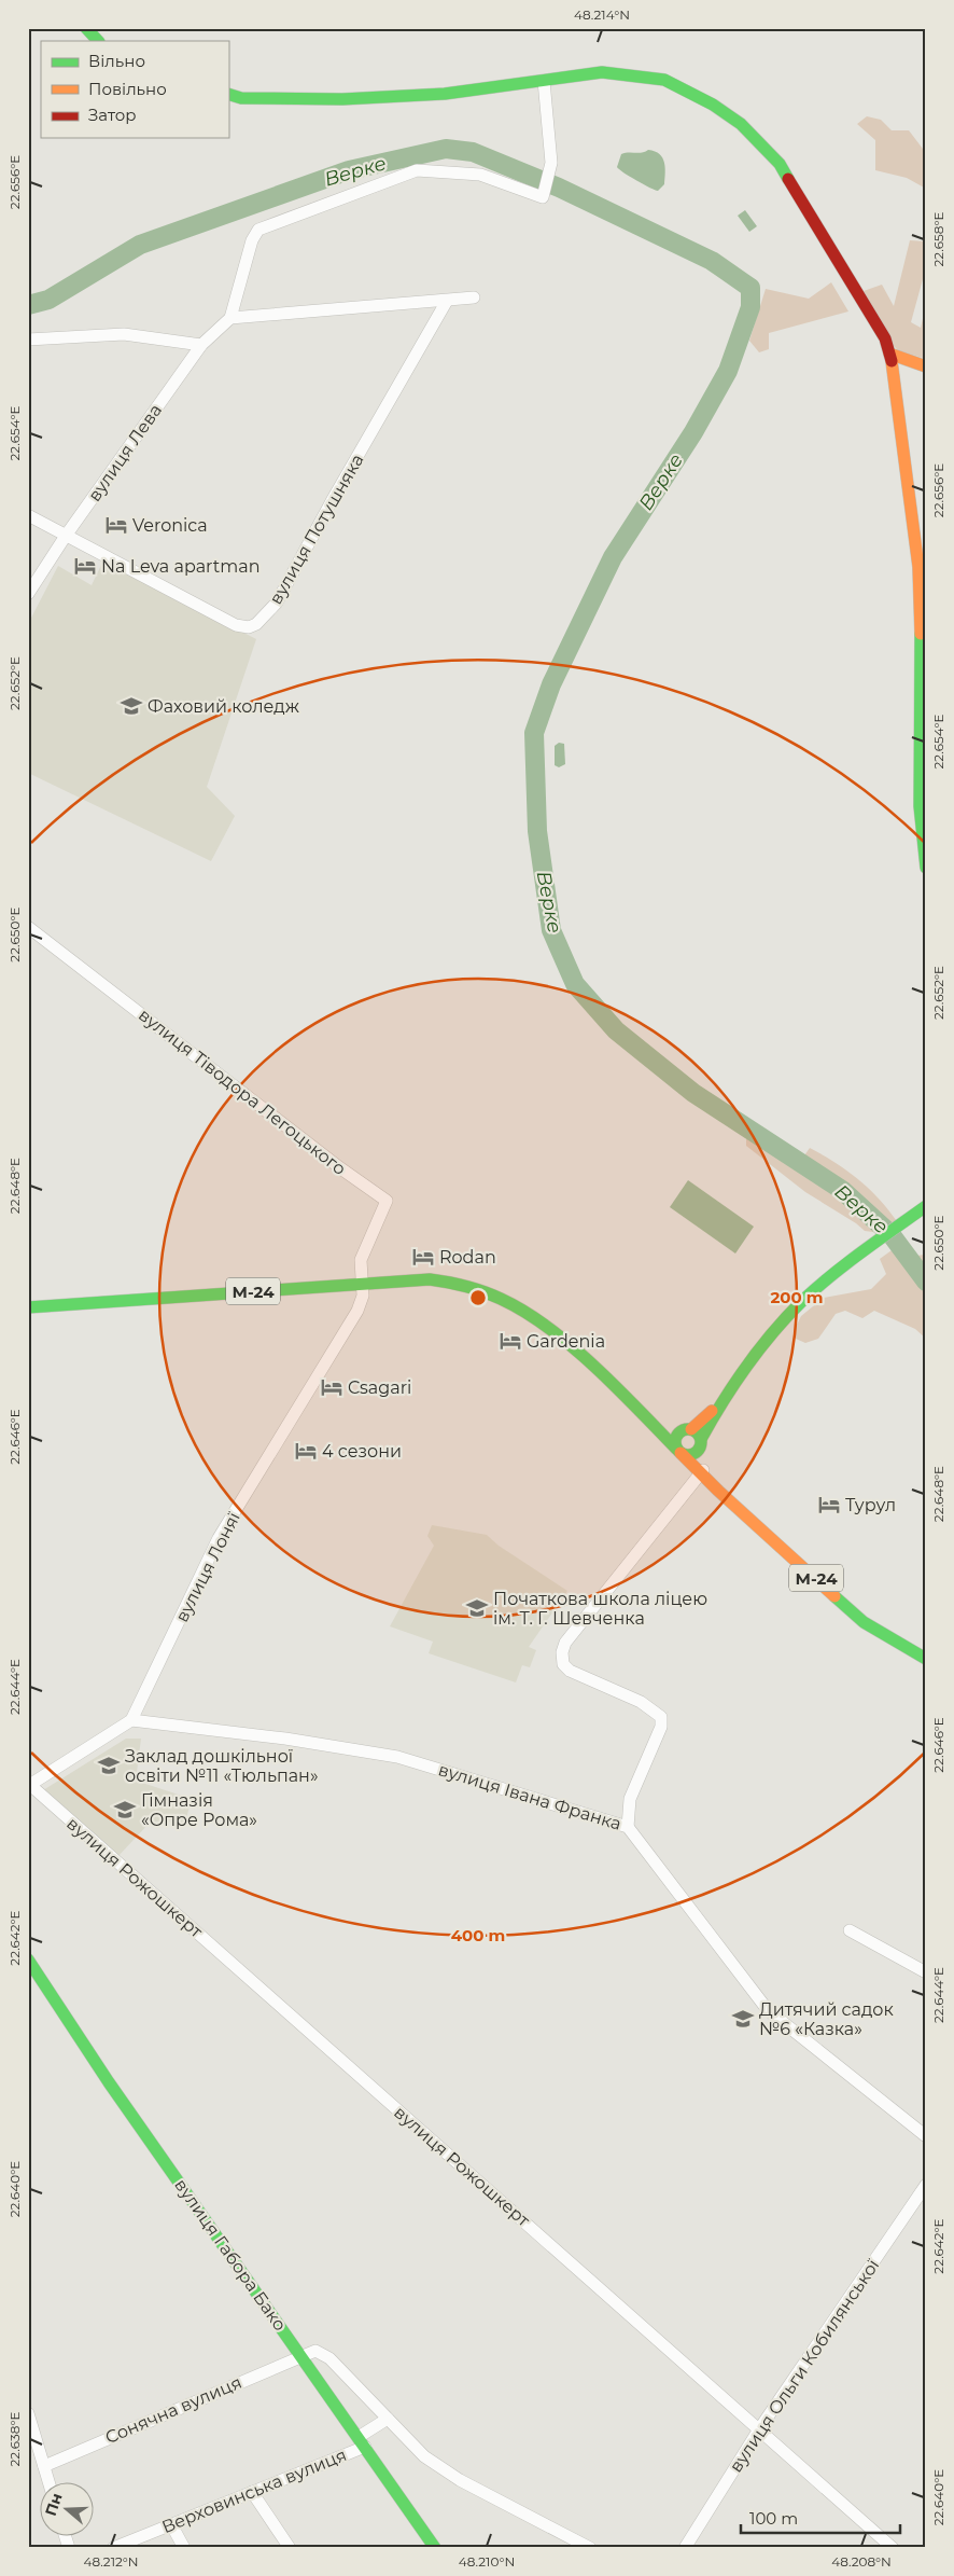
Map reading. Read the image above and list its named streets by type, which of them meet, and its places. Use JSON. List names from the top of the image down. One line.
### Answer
{"streets":{"main road":["М-24","вулиця Габора Бако"],"street":["вулиця Лева","вулиця Потушняка","вулиця Тіводора Легоцького","вулиця Лоняї","вулиця Івана Франка","вулиця Рожошкерт","вулиця Ольги Кобилянської","Сонячна вулиця","Верховинська вулиця"]},"crossings":[["вулиця Лева","вулиця Потушняка"],["вулиця Тіводора Легоцького","М-24"],["вулиця Тіводора Легоцького","вулиця Лоняї"],["М-24","вулиця Лоняї"],["вулиця Лоняї","вулиця Івана Франка"],["вулиця Рожошкерт","вулиця Ольги Кобилянської"],["вулиця Габора Бако","Сонячна вулиця"],["вулиця Габора Бако","Верховинська вулиця"]],"water":["Верке"],"places":{"hotel":["Veronica","Na Leva apartman","Rodan","Gardenia","Csagari","4 сезони","Турул"],"school or university":["Фаховий коледж","Початкова школа ліцею ім. Т. Г. Шевченка","Заклад дошкільної освіти №11 «Тюльпан»","Гімназія «Опре Рома»","Дитячий садок №6 «Казка»"]},"legend":["Вільно","Повільно","Затор"],"scale_bar":"100 m","north":"left","coordinates":["48.214°N","22.656°E","22.658°E","22.654°E","22.652°E","22.650°E","22.648°E","22.646°E","22.644°E","22.642°E","22.640°E","22.638°E","48.212°N","48.210°N","48.208°N"],"rings":["200 m","400 m"]}
